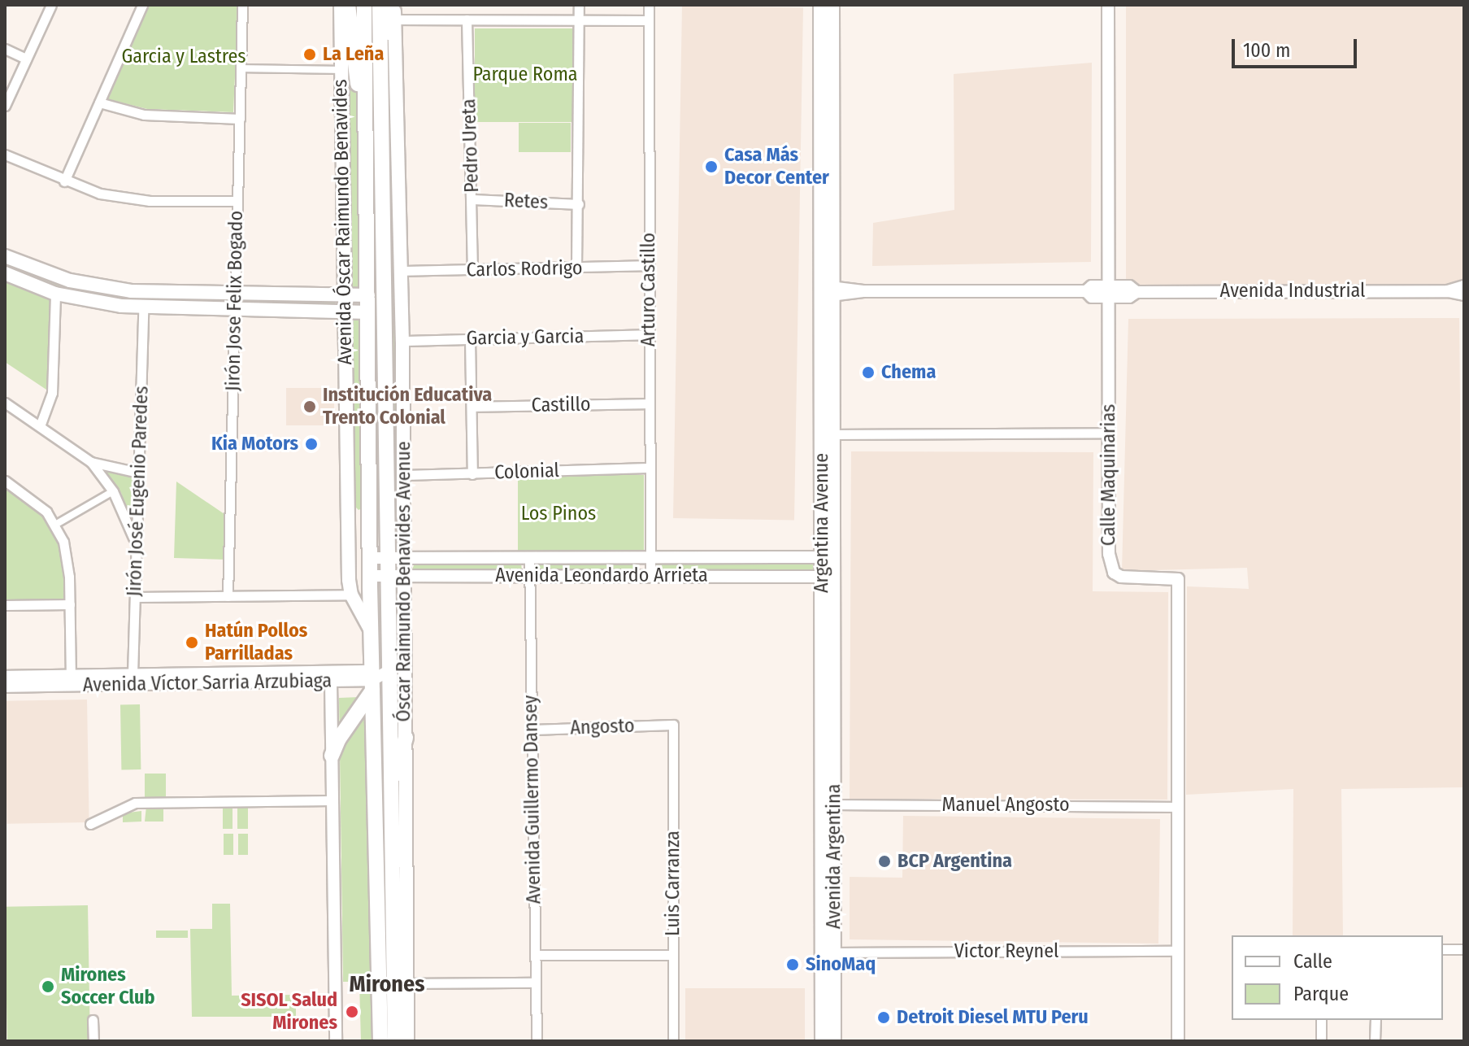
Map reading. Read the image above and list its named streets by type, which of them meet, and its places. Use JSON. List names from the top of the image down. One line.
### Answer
{"streets":{"main road":["Avenida Óscar Raimundo Benavides","Argentina Avenue","Óscar Raimundo Benavides Avenue","Avenida Argentina"],"street":["Pedro Ureta","Retes","Carlos Rodrigo","Arturo Castillo","Avenida Industrial","Jirón Jose Felix Bogado","Garcia y Garcia","Castillo","Colonial","Calle Maquinarias","Jirón José Eugenio Paredes","Avenida Leondardo Arrieta","Avenida Víctor Sarria Arzubiaga","Angosto","Avenida Guillermo Dansey","Manuel Angosto","Luis Carranza","Victor Reynel"]},"crossings":[["Pedro Ureta","Retes"],["Pedro Ureta","Carlos Rodrigo"],["Avenida Óscar Raimundo Benavides","Avenida Leondardo Arrieta"],["Avenida Óscar Raimundo Benavides","Óscar Raimundo Benavides Avenue"],["Avenida Óscar Raimundo Benavides","Avenida Víctor Sarria Arzubiaga"],["Carlos Rodrigo","Arturo Castillo"],["Carlos Rodrigo","Óscar Raimundo Benavides Avenue"],["Arturo Castillo","Garcia y Garcia"],["Arturo Castillo","Castillo"],["Arturo Castillo","Colonial"],["Arturo Castillo","Avenida Leondardo Arrieta"],["Avenida Industrial","Calle Maquinarias"],["Avenida Industrial","Argentina Avenue"],["Garcia y Garcia","Óscar Raimundo Benavides Avenue"],["Colonial","Óscar Raimundo Benavides Avenue"],["Calle Maquinarias","Manuel Angosto"],["Calle Maquinarias","Victor Reynel"],["Jirón José Eugenio Paredes","Avenida Víctor Sarria Arzubiaga"],["Argentina Avenue","Avenida Leondardo Arrieta"],["Argentina Avenue","Manuel Angosto"],["Argentina Avenue","Avenida Argentina"],["Avenida Leondardo Arrieta","Óscar Raimundo Benavides Avenue"],["Avenida Leondardo Arrieta","Avenida Guillermo Dansey"],["Óscar Raimundo Benavides Avenue","Avenida Víctor Sarria Arzubiaga"],["Angosto","Avenida Guillermo Dansey"],["Angosto","Luis Carranza"],["Manuel Angosto","Avenida Argentina"],["Avenida Argentina","Victor Reynel"]],"districts":["Mirones"],"parks":["Garcia y Lastres","Parque Roma","Los Pinos"],"places":["La Leña","Casa Más Decor Center","Chema","Institución Educativa Trento Colonial","Kia Motors","Hatún Pollos Parrilladas","BCP Argentina","SinoMaq","Mirones Soccer Club","SISOL Salud Mirones","Detroit Diesel MTU Peru"],"legend":["Calle","Parque"],"scale_bar":"100 m"}
